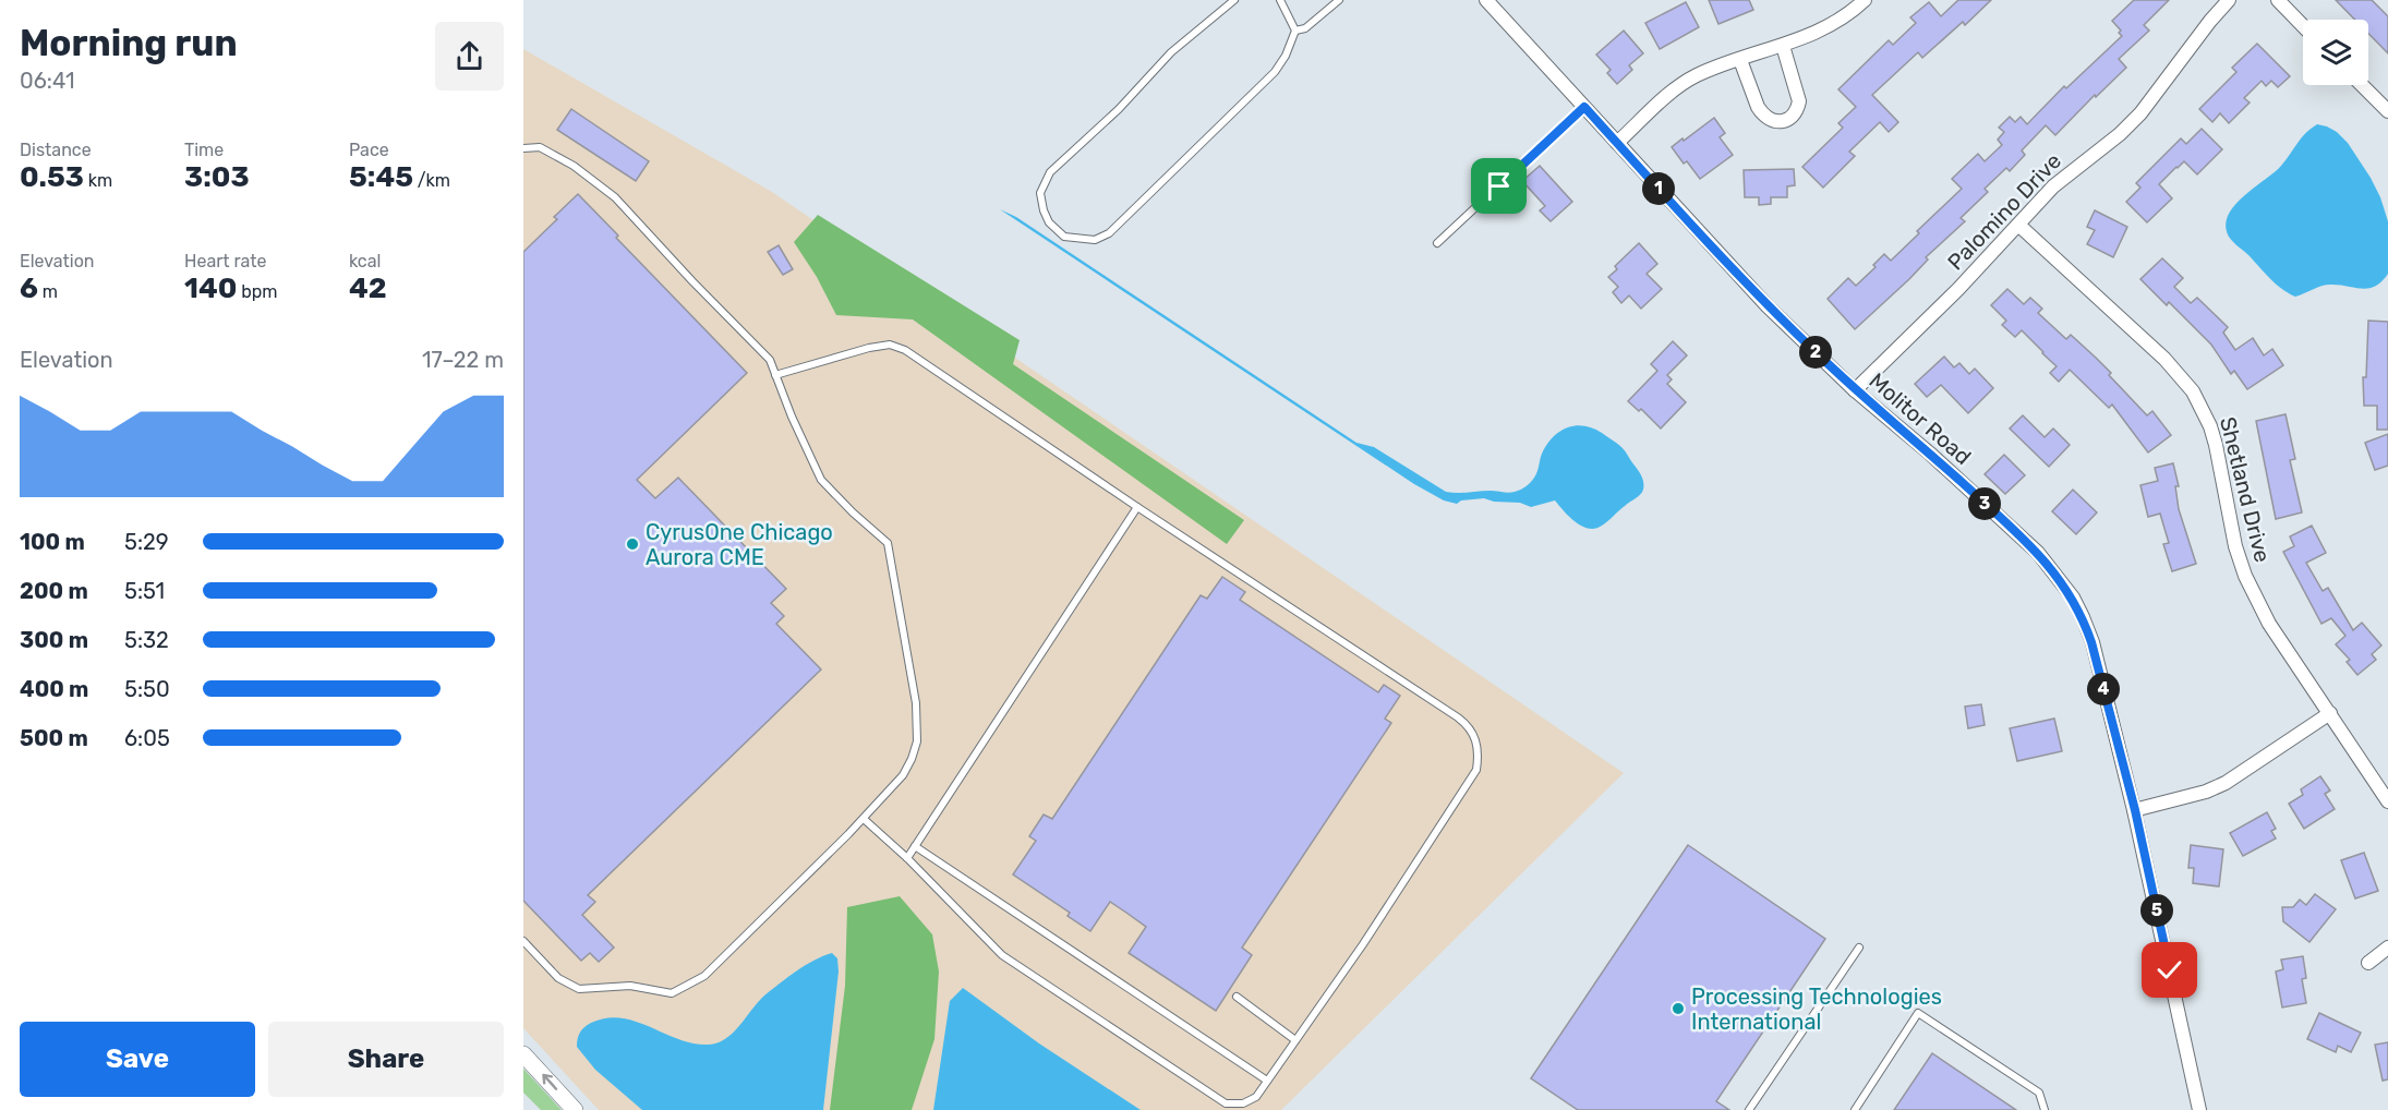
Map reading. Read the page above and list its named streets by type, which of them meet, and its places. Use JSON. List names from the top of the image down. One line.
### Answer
{"streets":{"street":["Palomino Drive","Molitor Road","Shetland Drive"]},"crossings":[["Palomino Drive","Molitor Road"],["Palomino Drive","Shetland Drive"]],"places":["CyrusOne Chicago Aurora CME","Processing Technologies International"],"page":{"heading":["Morning run","06:41"],"stats":[["Distance","0.53 km"],["Time","3:03"],["Pace","5:45 /km"],["Elevation","6 m"],["Heart rate","140 bpm"],["kcal","42"]],"pins":["1","2","3","4","5"],"chart":["Elevation","17–22 m"],"list":[{"name":"100 m","note":"5:29"},{"name":"200 m","note":"5:51"},{"name":"300 m","note":"5:32"},{"name":"400 m","note":"5:50"},{"name":"500 m","note":"6:05"}],"buttons":["Save","Share"]}}
